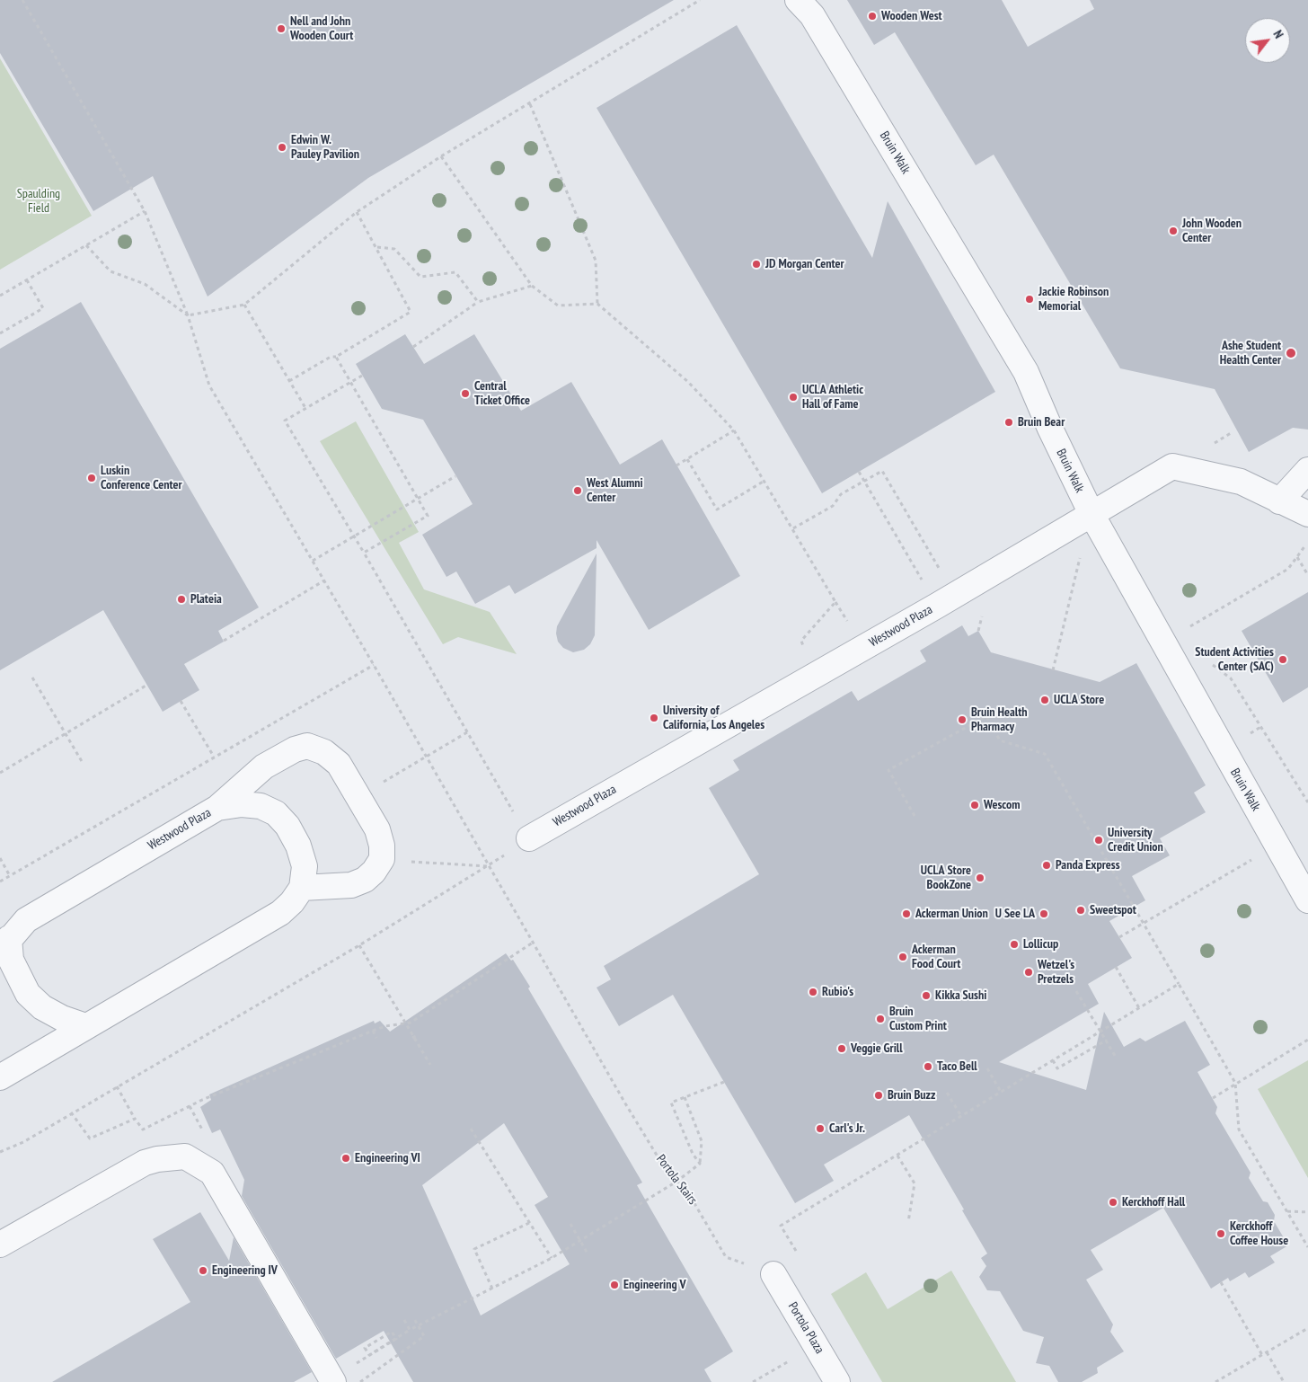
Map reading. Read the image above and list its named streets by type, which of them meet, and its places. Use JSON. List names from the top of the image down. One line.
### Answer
{"streets":{"street":["Bruin Walk","Westwood Plaza","Portola Plaza"],"path":["Portola Stairs"]},"crossings":[["Bruin Walk","Westwood Plaza"]],"parks":["Spaulding Field"],"places":["Wooden West","Nell and John Wooden Court","Edwin W. Pauley Pavilion","John Wooden Center","JD Morgan Center","Jackie Robinson Memorial","Ashe Student Health Center","Central Ticket Office","UCLA Athletic Hall of Fame","Bruin Bear","Luskin Conference Center","West Alumni Center","Plateia","Student Activities Center (SAC)","UCLA Store","University of California, Los Angeles","Bruin Health Pharmacy","Wescom","University Credit Union","Panda Express","UCLA Store BookZone","Sweetspot","Ackerman Union","U See LA","Lollicup","Ackerman Food Court","Wetzel's Pretzels","Rubio's","Kikka Sushi","Bruin Custom Print","Veggie Grill","Taco Bell","Bruin Buzz","Carl's Jr.","Engineering VI","Kerckhoff Hall","Kerckhoff Coffee House","Engineering IV","Engineering V"],"north":"top right"}
